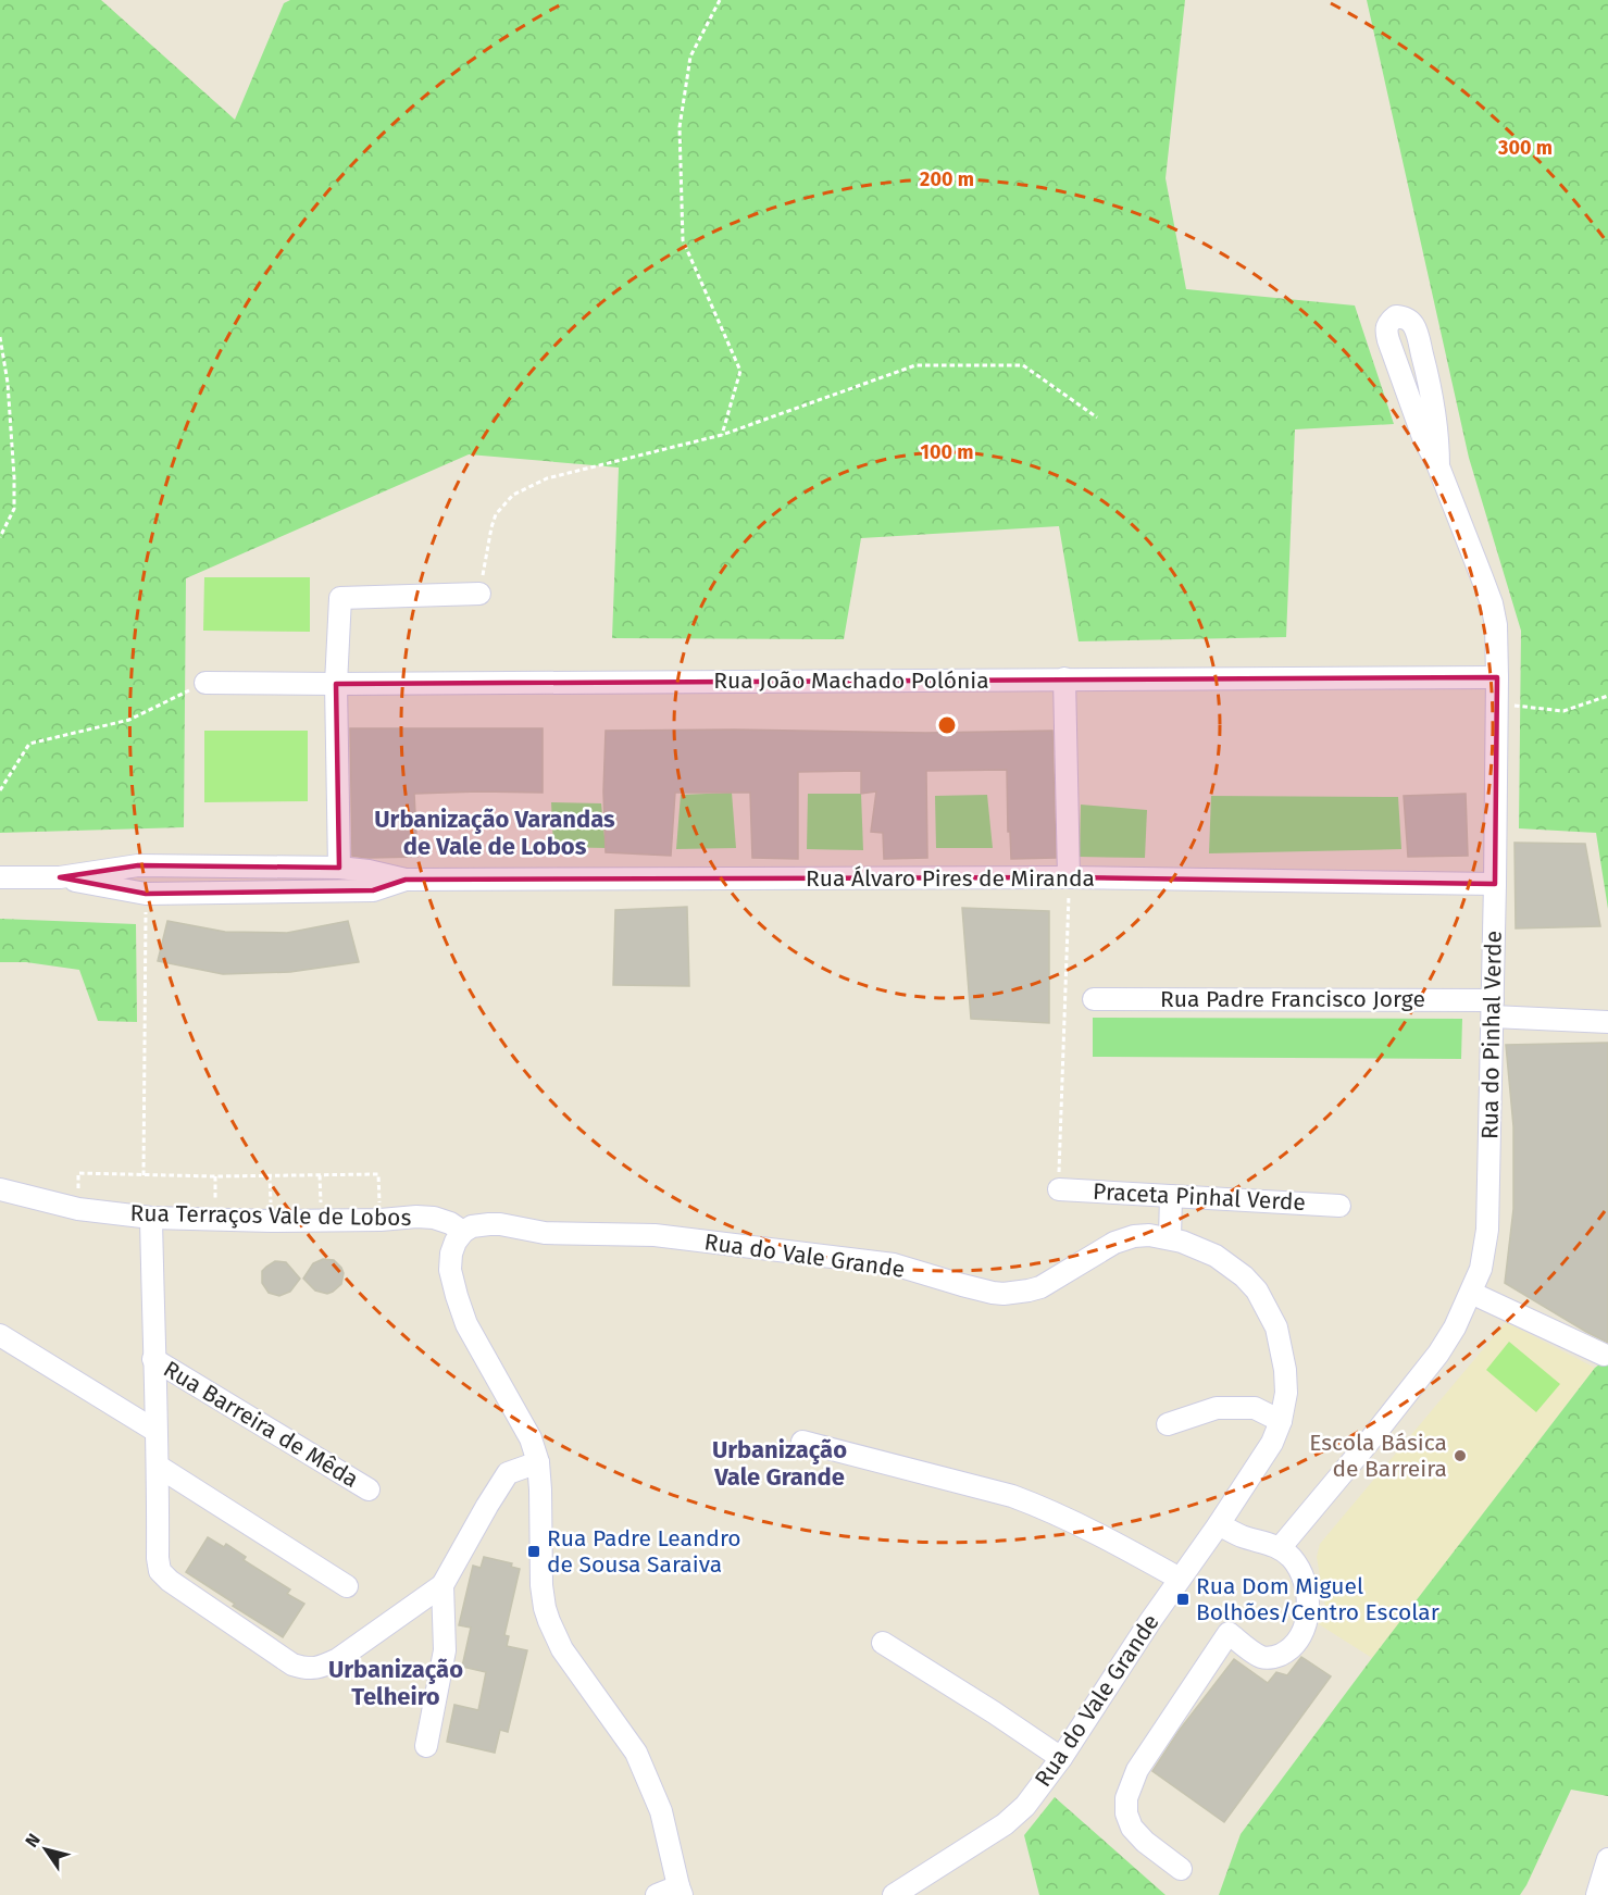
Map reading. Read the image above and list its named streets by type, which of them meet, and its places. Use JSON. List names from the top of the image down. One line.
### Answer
{"streets":{"street":["Rua João Machado Polónia","Rua Álvaro Pires de Miranda","Rua Padre Francisco Jorge","Rua do Pinhal Verde","Praceta Pinhal Verde","Rua Terraços Vale de Lobos","Rua do Vale Grande","Rua Barreira de Mêda"]},"crossings":[["Rua João Machado Polónia","Rua do Pinhal Verde"],["Rua Álvaro Pires de Miranda","Rua do Pinhal Verde"],["Rua Padre Francisco Jorge","Rua do Pinhal Verde"],["Rua Terraços Vale de Lobos","Rua do Vale Grande"]],"districts":["Urbanização Varandas de Vale de Lobos","Urbanização Vale Grande","Urbanização Telheiro"],"places":{"other":["Escola Básica de Barreira"],"transit":["Rua Padre Leandro de Sousa Saraiva","Rua Dom Miguel Bolhões/Centro Escolar"]},"north":"top left","rings":["300 m","200 m","100 m"]}
